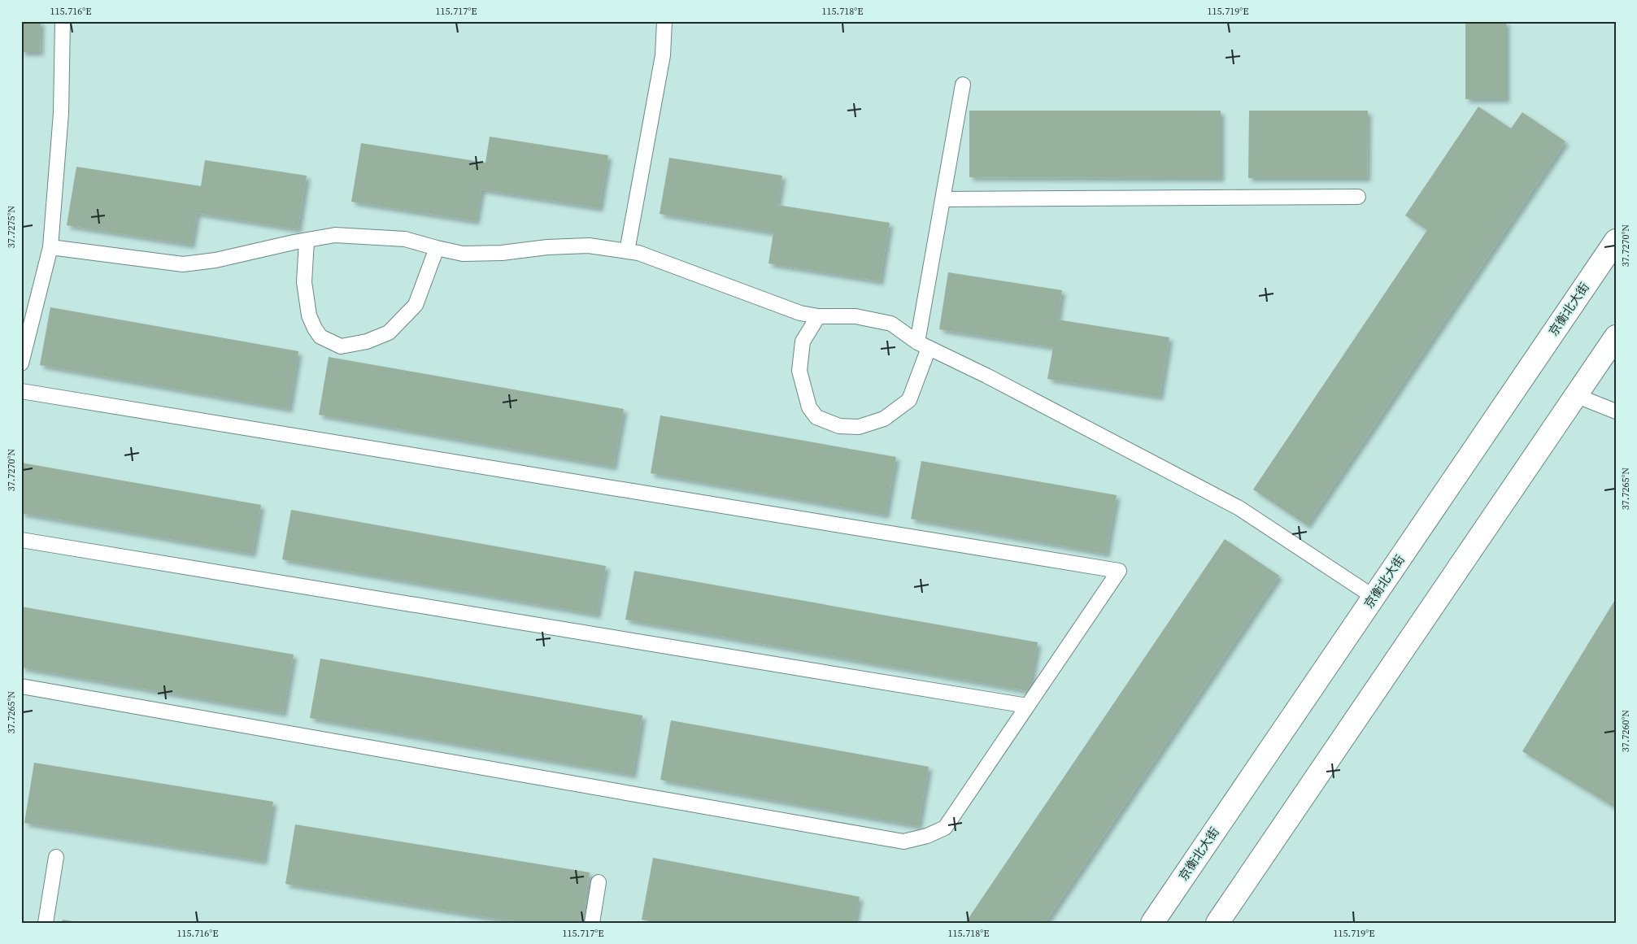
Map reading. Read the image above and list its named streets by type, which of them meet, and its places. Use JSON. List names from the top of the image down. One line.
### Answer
{"streets":{"main road":["京衡北大街"]},"coordinates":["115.716°E","115.717°E","115.718°E","115.719°E","37.7275°N","37.7270°N","37.7265°N","37.7260°N"]}
